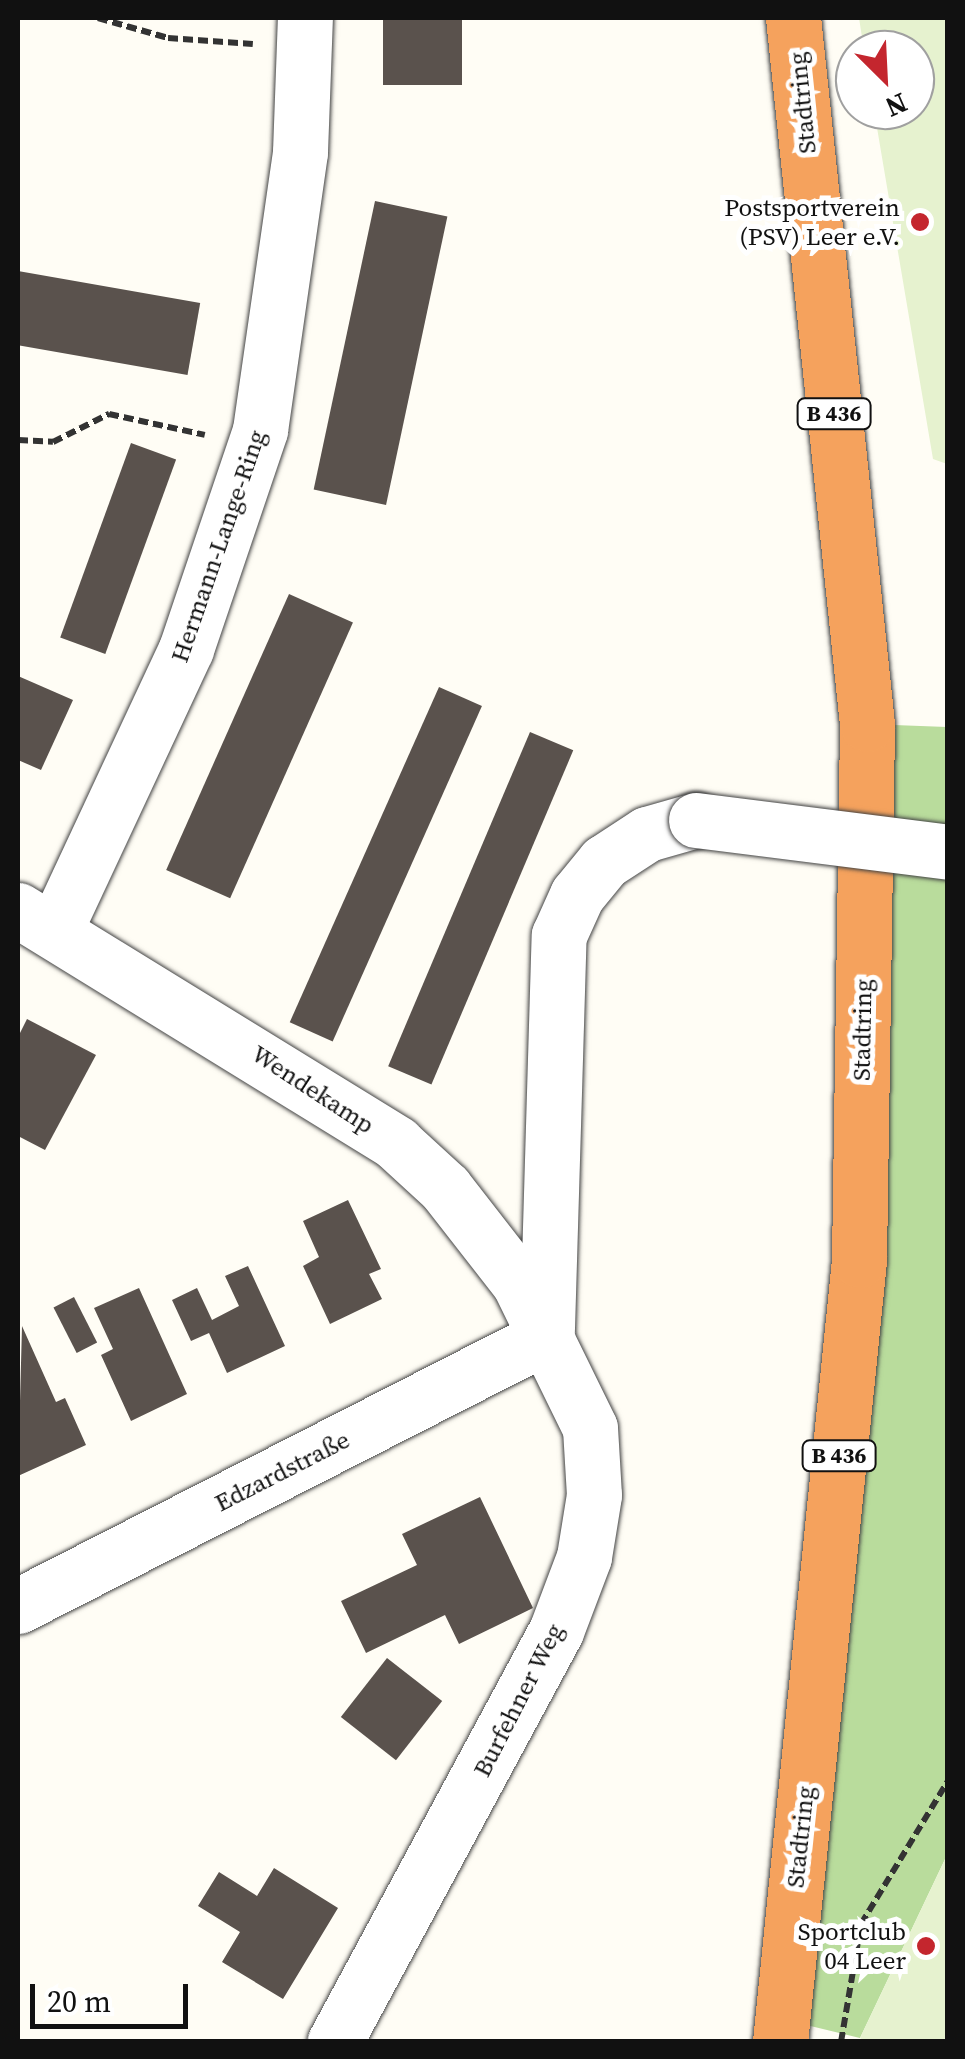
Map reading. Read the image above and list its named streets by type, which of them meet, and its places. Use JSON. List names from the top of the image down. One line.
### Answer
{"streets":{"highway":["Stadtring","B 436"],"street":["Hermann-Lange-Ring","Wendekamp","Edzardstraße","Burfehner Weg"]},"crossings":[["Hermann-Lange-Ring","Wendekamp"],["Wendekamp","Edzardstraße"],["Wendekamp","Burfehner Weg"],["Edzardstraße","Burfehner Weg"]],"places":["Postsportverein (PSV) Leer e.V.","Sportclub 04 Leer"],"scale_bar":"20 m","north":"bottom right"}
